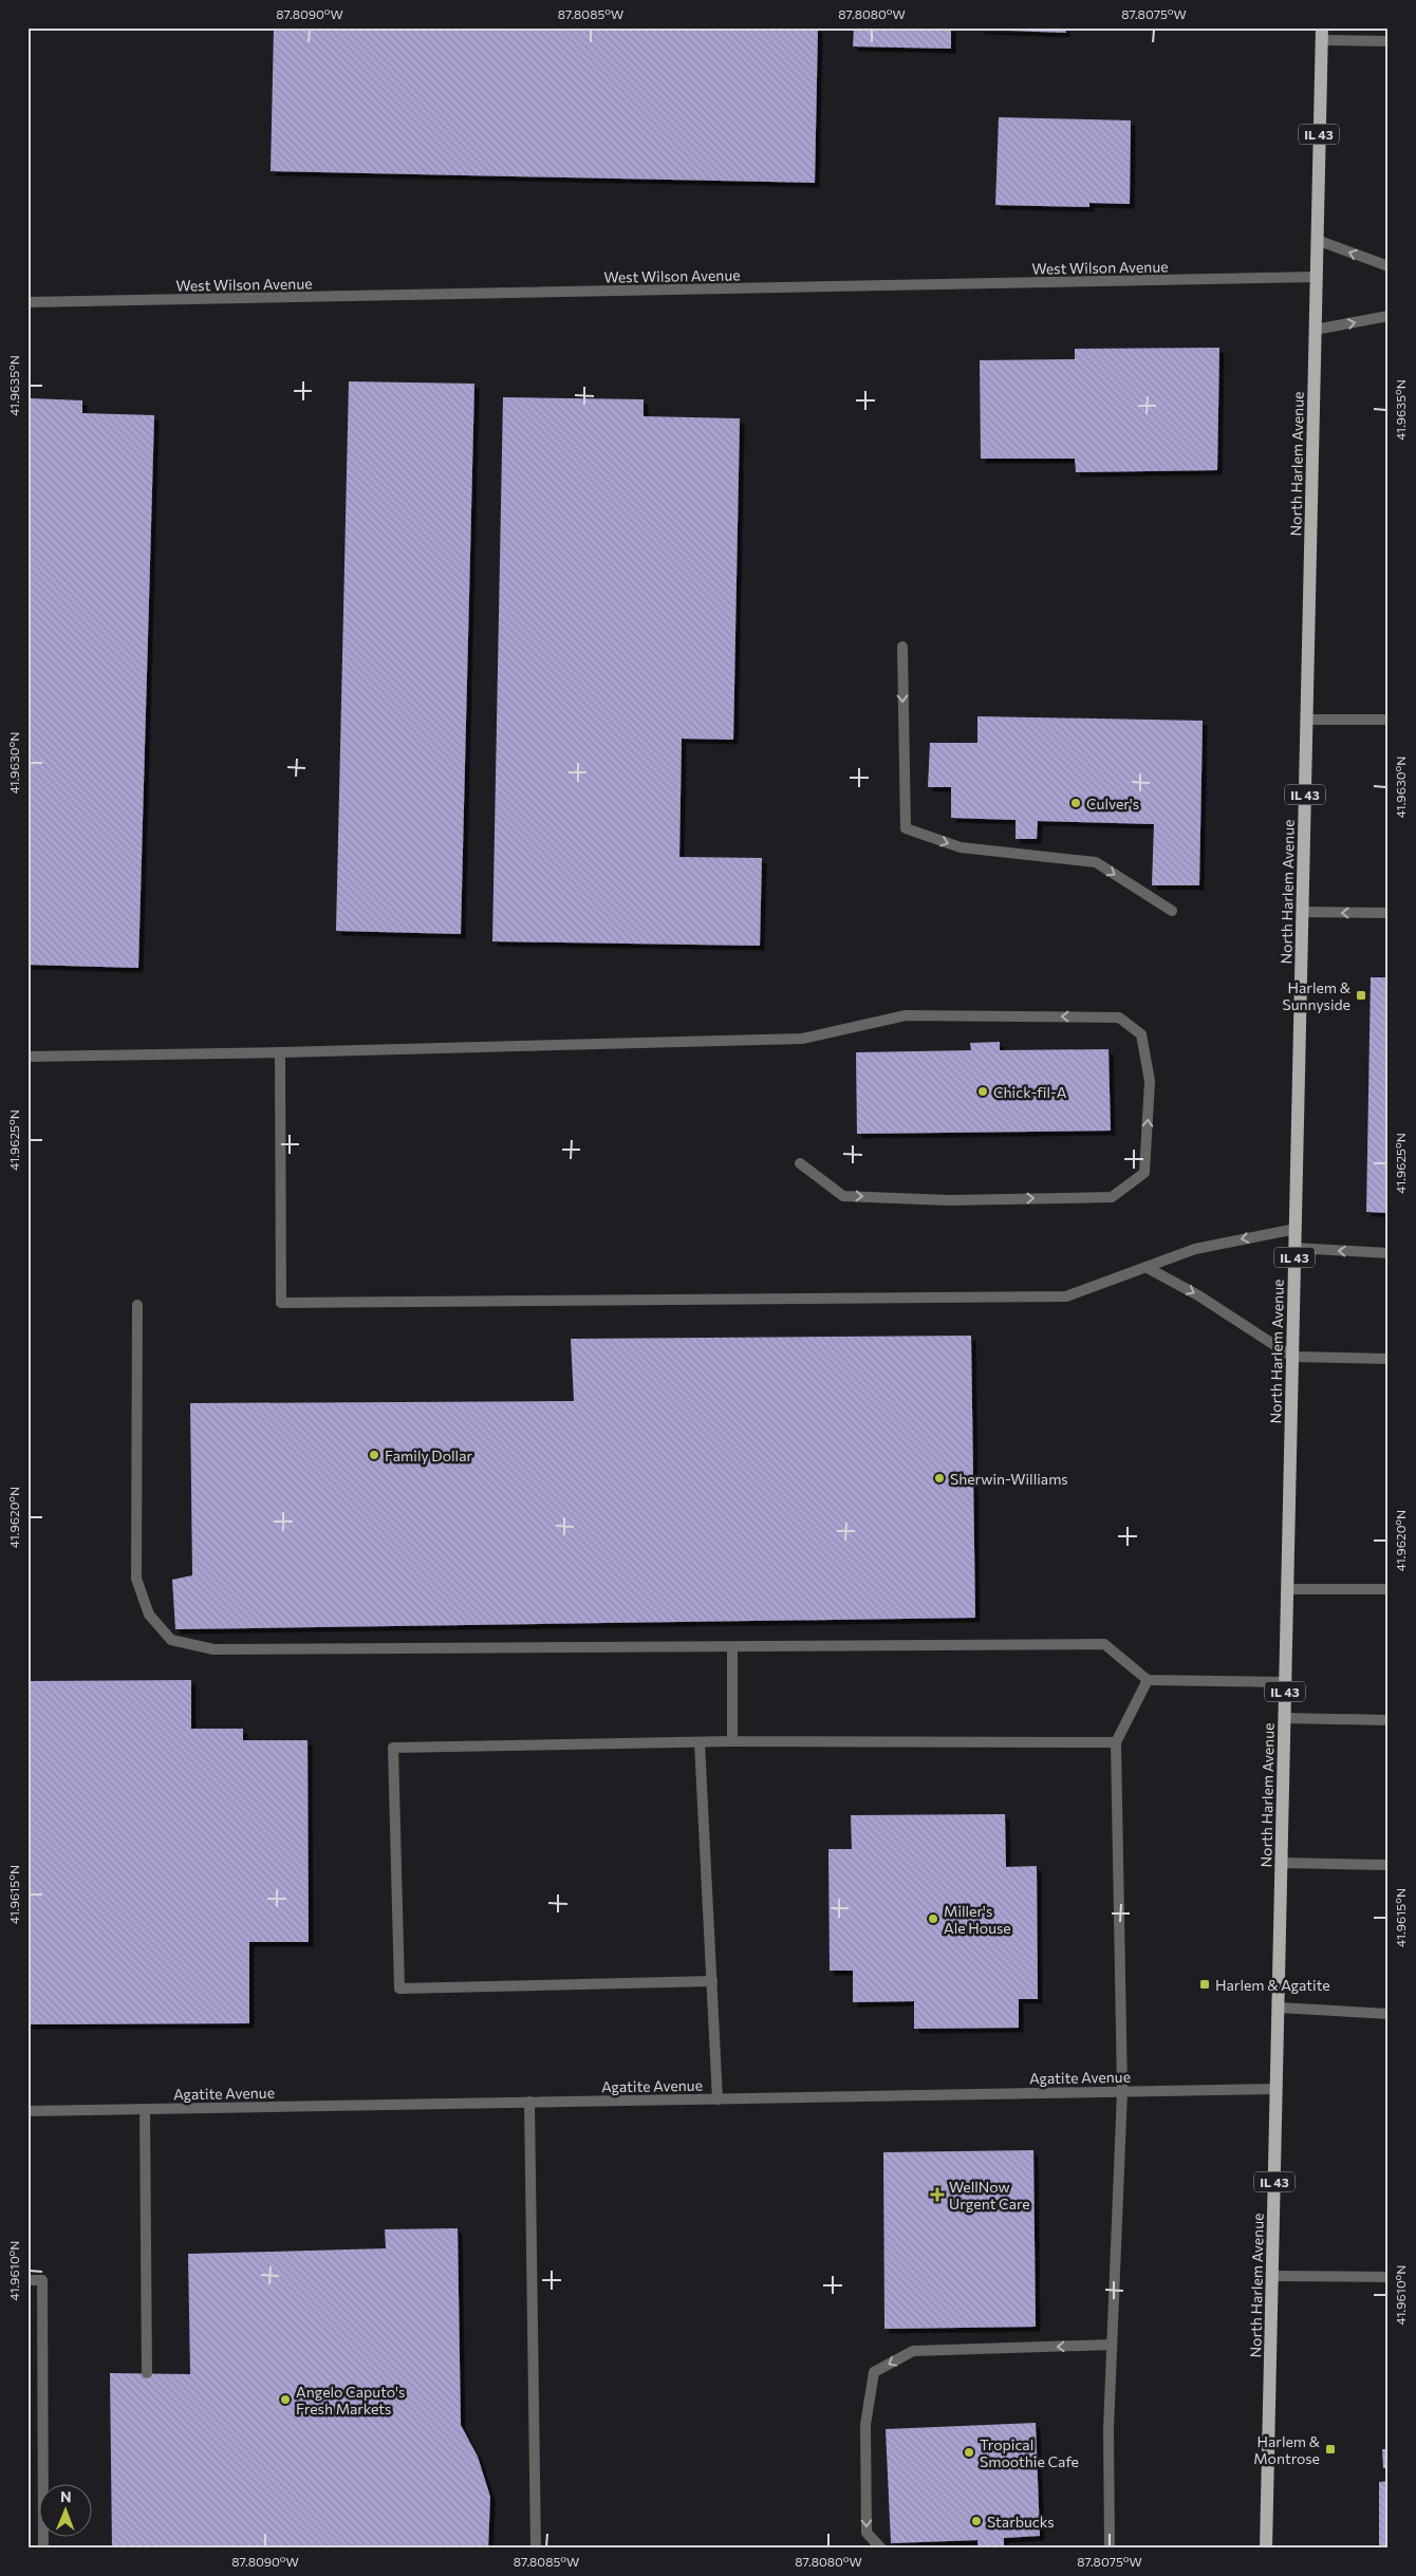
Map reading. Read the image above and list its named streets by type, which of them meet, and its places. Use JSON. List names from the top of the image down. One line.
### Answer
{"streets":{"main road":["IL 43","North Harlem Avenue"],"street":["West Wilson Avenue","Agatite Avenue"]},"crossings":[["West Wilson Avenue","North Harlem Avenue"],["North Harlem Avenue","Agatite Avenue"]],"places":{"other":["Culver's","Chick-fil-A","Family Dollar","Sherwin-Williams","Miller's Ale House","Angelo Caputo's Fresh Markets","Tropical Smoothie Cafe","Starbucks"],"transit":["Harlem & Sunnyside","Harlem & Agatite","Harlem & Montrose"],"health":["WellNow Urgent Care"]},"north":"top","coordinates":["87.8090°W","87.8085°W","87.8080°W","87.8075°W","41.9635°N","41.9630°N","41.9625°N","41.9620°N","41.9615°N","41.9610°N"]}
